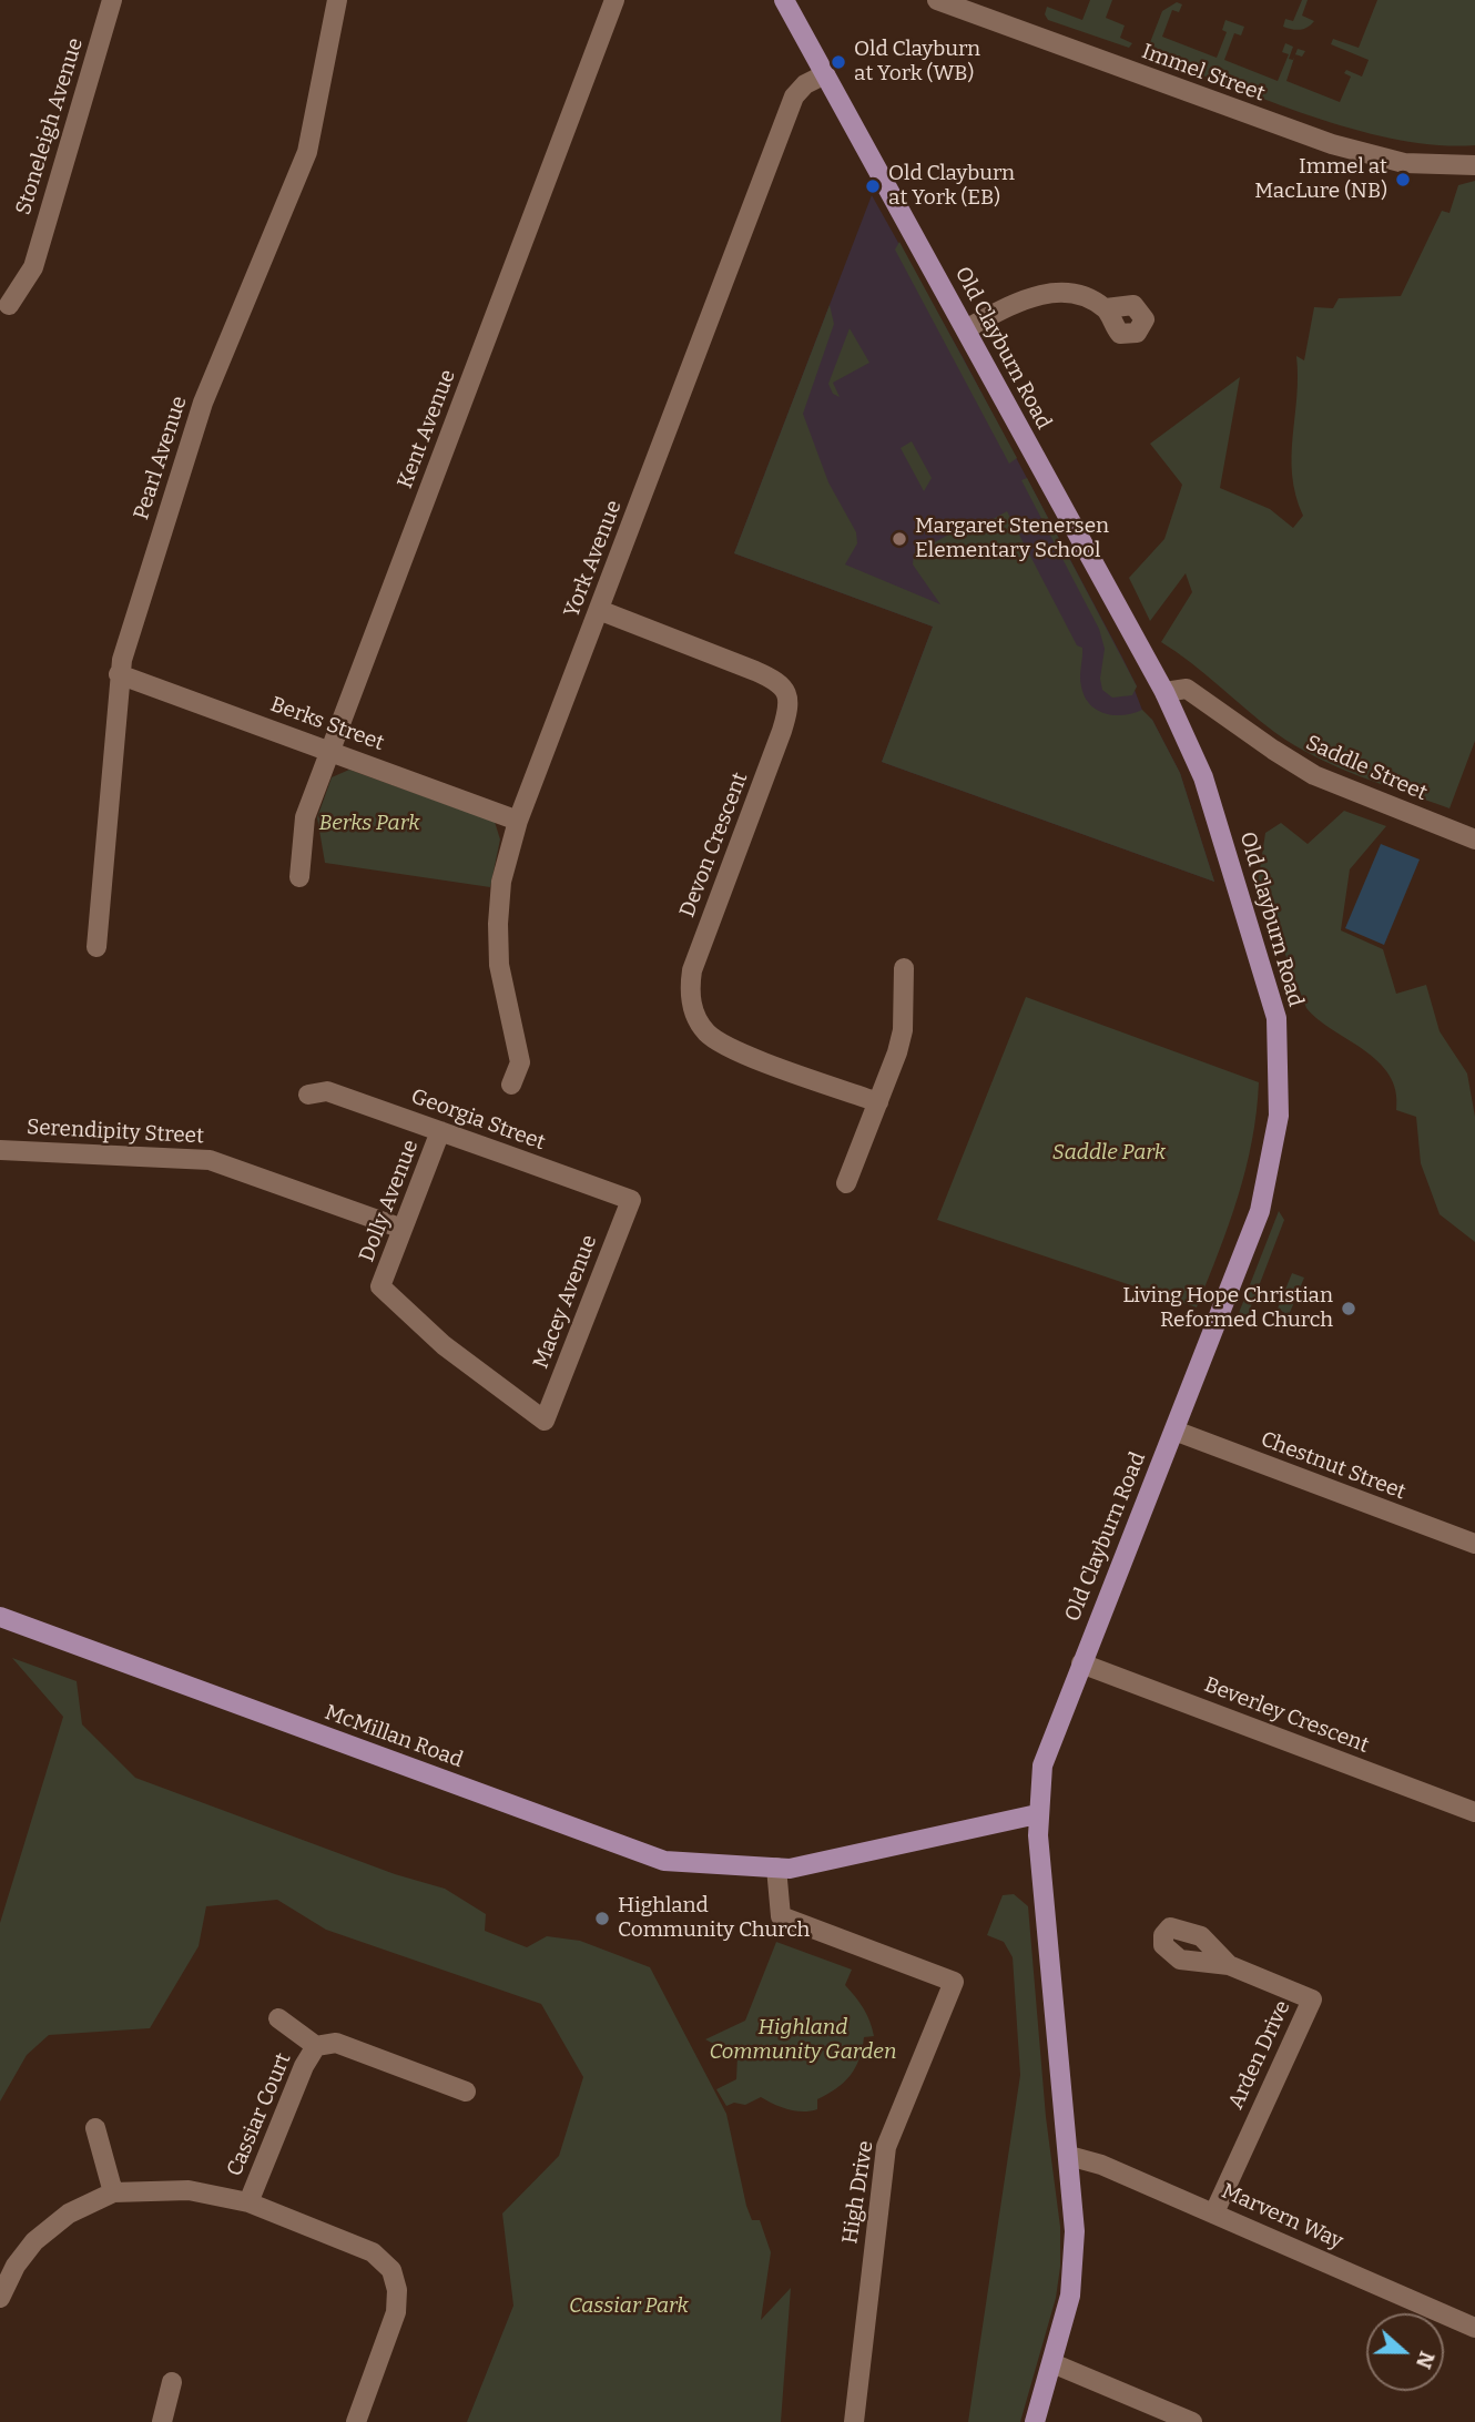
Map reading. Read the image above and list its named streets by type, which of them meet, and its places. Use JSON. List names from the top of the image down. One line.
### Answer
{"streets":{"main road":["Old Clayburn Road","McMillan Road"],"street":["Immel Street","Stoneleigh Avenue","Kent Avenue","Pearl Avenue","York Avenue","Berks Street","Saddle Street","Devon Crescent","Georgia Street","Serendipity Street","Dolly Avenue","Macey Avenue","Chestnut Street","Beverley Crescent","Arden Drive","Cassiar Court","High Drive","Marvern Way"]},"crossings":[["Old Clayburn Road","York Avenue"],["Old Clayburn Road","Saddle Street"],["Old Clayburn Road","Chestnut Street"],["Old Clayburn Road","Beverley Crescent"],["Old Clayburn Road","McMillan Road"],["Old Clayburn Road","Marvern Way"],["Kent Avenue","Berks Street"],["Pearl Avenue","Berks Street"],["York Avenue","Berks Street"],["York Avenue","Devon Crescent"],["Georgia Street","Dolly Avenue"],["Georgia Street","Macey Avenue"],["Serendipity Street","Dolly Avenue"],["Dolly Avenue","Macey Avenue"],["McMillan Road","High Drive"],["Arden Drive","Marvern Way"]],"parks":["Berks Park","Saddle Park","Highland Community Garden","Cassiar Park"],"places":["Old Clayburn at York (WB)","Immel at MacLure (NB)","Old Clayburn at York (EB)","Margaret Stenersen Elementary School","Living Hope Christian Reformed Church","Highland Community Church"],"north":"right"}
